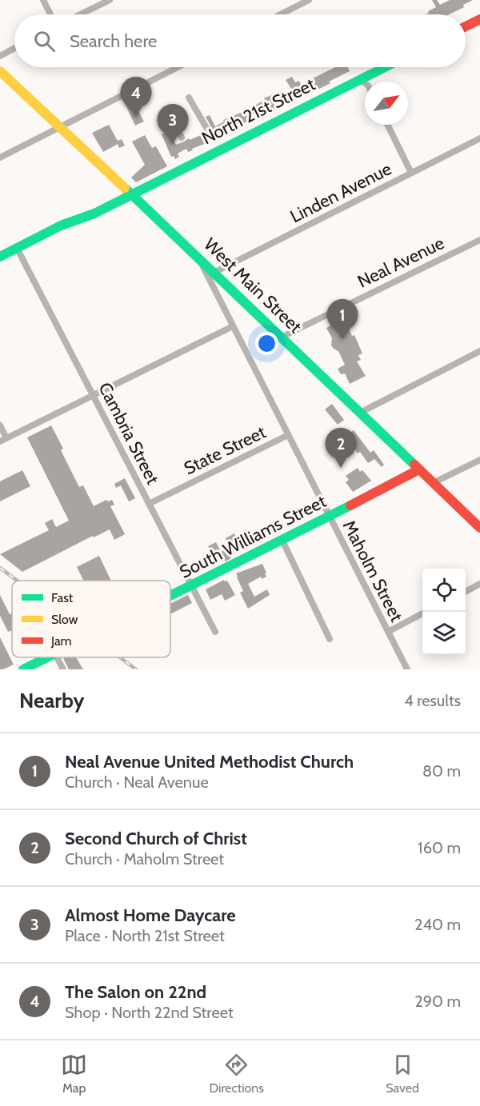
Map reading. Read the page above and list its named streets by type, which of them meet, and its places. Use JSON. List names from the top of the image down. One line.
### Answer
{"streets":{"main road":["North 21st Street","West Main Street","South Williams Street"],"street":["Linden Avenue","Neal Avenue","Cambria Street","State Street","Maholm Street"]},"crossings":[["North 21st Street","West Main Street"],["North 21st Street","Cambria Street"],["Linden Avenue","West Main Street"],["Neal Avenue","West Main Street"],["West Main Street","South Williams Street"],["West Main Street","Maholm Street"],["Cambria Street","State Street"],["Cambria Street","South Williams Street"],["State Street","Maholm Street"],["South Williams Street","Maholm Street"]],"legend":["Fast","Slow","Jam"],"north":"top right","page":{"search":"Search here","pins":["4","3","1","2"],"heading":["Nearby","4 results"],"list":[{"mark":"1","name":"Neal Avenue United Methodist Church","note":"Church · Neal Avenue","value":"80 m"},{"mark":"2","name":"Second Church of Christ","note":"Church · Maholm Street","value":"160 m"},{"mark":"3","name":"Almost Home Daycare","note":"Place · North 21st Street","value":"240 m"},{"mark":"4","name":"The Salon on 22nd","note":"Shop · North 22nd Street","value":"290 m"}],"nav":["Map","Directions","Saved"]}}
